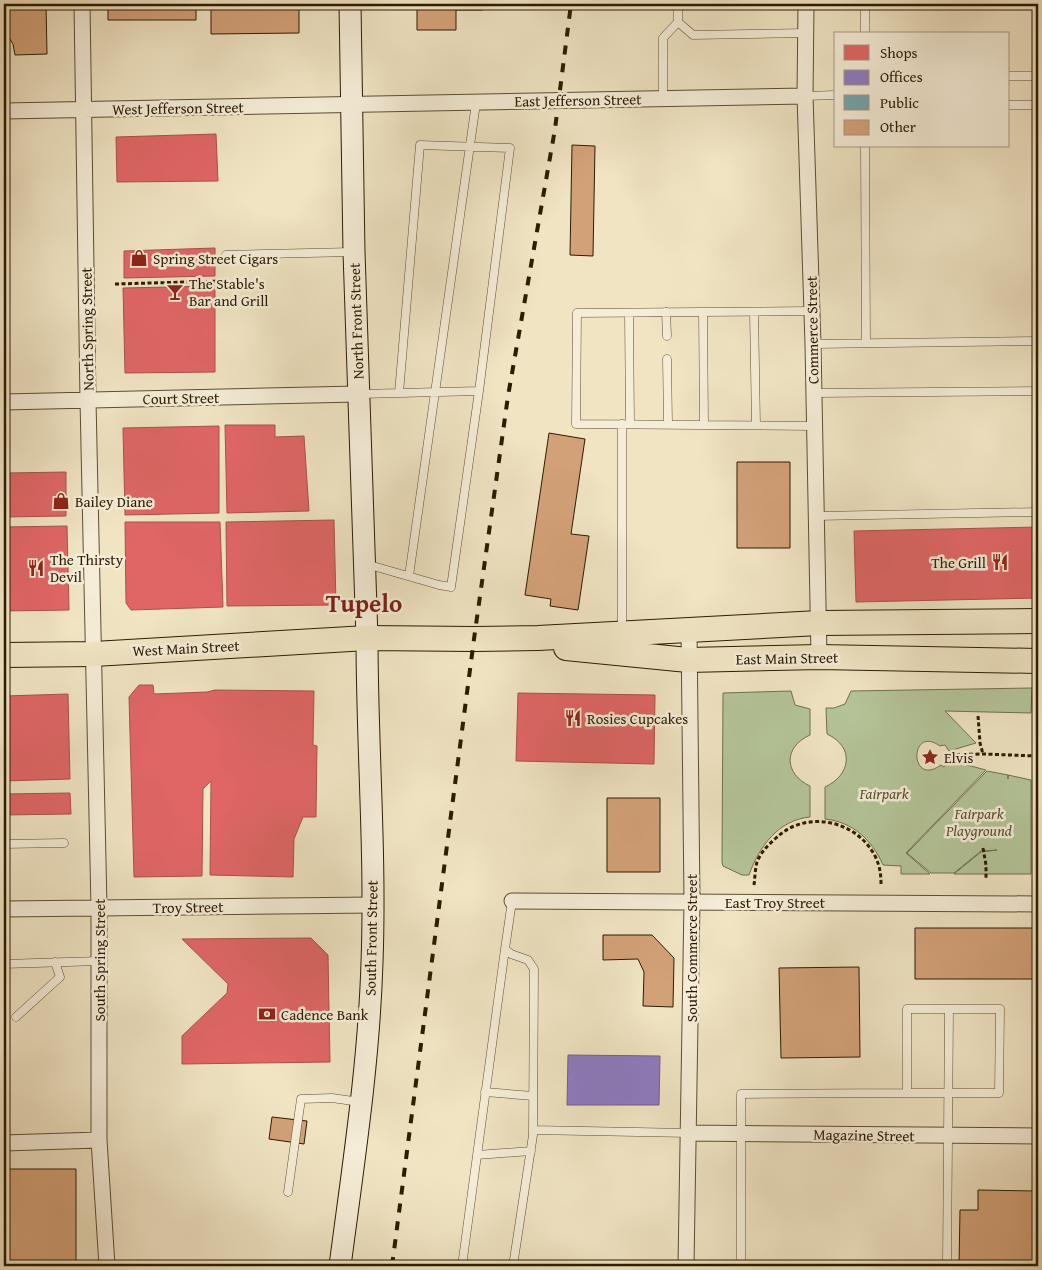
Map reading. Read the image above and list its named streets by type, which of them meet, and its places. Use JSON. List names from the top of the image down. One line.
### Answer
{"streets":{"main road":["West Main Street","East Main Street"],"street":["East Jefferson Street","West Jefferson Street","North Front Street","North Spring Street","Commerce Street","Court Street","East Troy Street","Troy Street","South Front Street","South Commerce Street","South Spring Street","Magazine Street"]},"crossings":[["East Jefferson Street","West Jefferson Street"],["East Jefferson Street","North Front Street"],["East Jefferson Street","Commerce Street"],["West Jefferson Street","North Front Street"],["West Jefferson Street","North Spring Street"],["North Front Street","Court Street"],["North Front Street","West Main Street"],["North Front Street","East Main Street"],["North Front Street","South Front Street"],["North Spring Street","Court Street"],["North Spring Street","West Main Street"],["North Spring Street","South Spring Street"],["Commerce Street","East Main Street"],["West Main Street","East Main Street"],["West Main Street","South Front Street"],["West Main Street","South Spring Street"],["East Main Street","South Front Street"],["East Main Street","South Commerce Street"],["East Troy Street","South Commerce Street"],["Troy Street","South Front Street"],["Troy Street","South Spring Street"],["South Commerce Street","Magazine Street"]],"districts":["Tupelo"],"parks":["Fairpark","Fairpark Playground"],"places":{"shop":["Spring Street Cigars","Bailey Diane"],"bar":["The Stable's Bar and Grill"],"restaurant":["The Grill","The Thirsty Devil","Rosies Cupcakes"],"place":["Elvis"],"bank":["Cadence Bank"]},"legend":["Shops","Offices","Public","Other"]}
